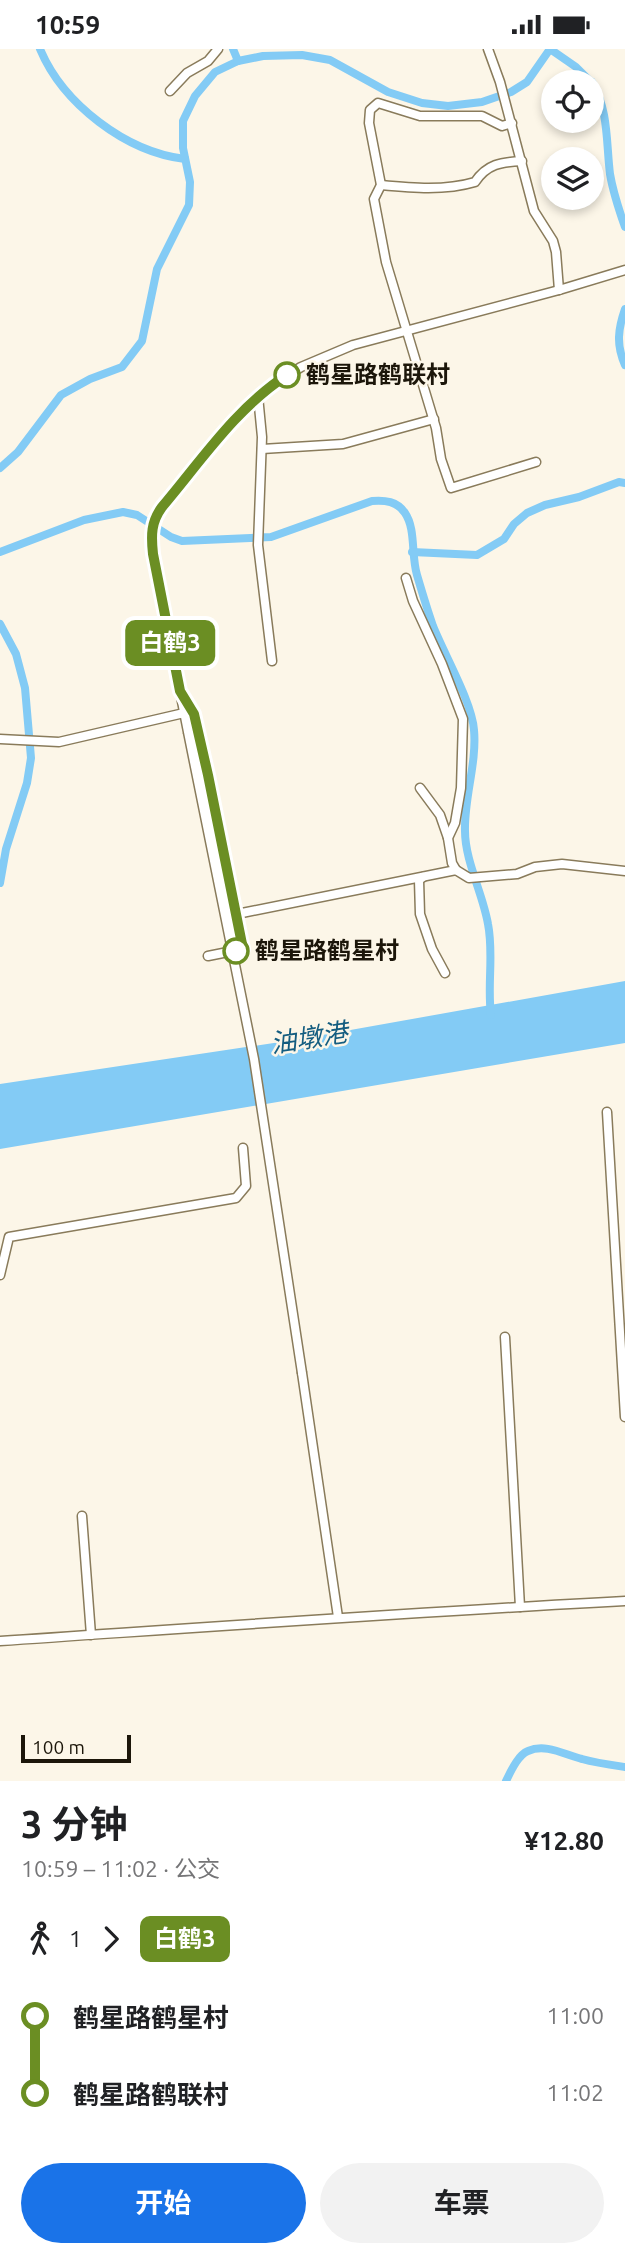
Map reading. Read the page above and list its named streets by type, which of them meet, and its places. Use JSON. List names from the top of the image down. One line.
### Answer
{"water":["油墩港"],"places":["鹤星路鹤联村","鹤星路鹤星村"],"lines":["bus line 白鹤3"],"scale_bar":"100 m","page":{"status":"10:59","on_map":"白鹤3","scale":"100 m","heading":["3 分钟","10:59 – 11:02 · 公交","¥12.80"],"legs":["1","白鹤3"],"list":[{"name":"鹤星路鹤星村","value":"11:00"},{"name":"鹤星路鹤联村","value":"11:02"}],"buttons":["开始","车票"]}}
